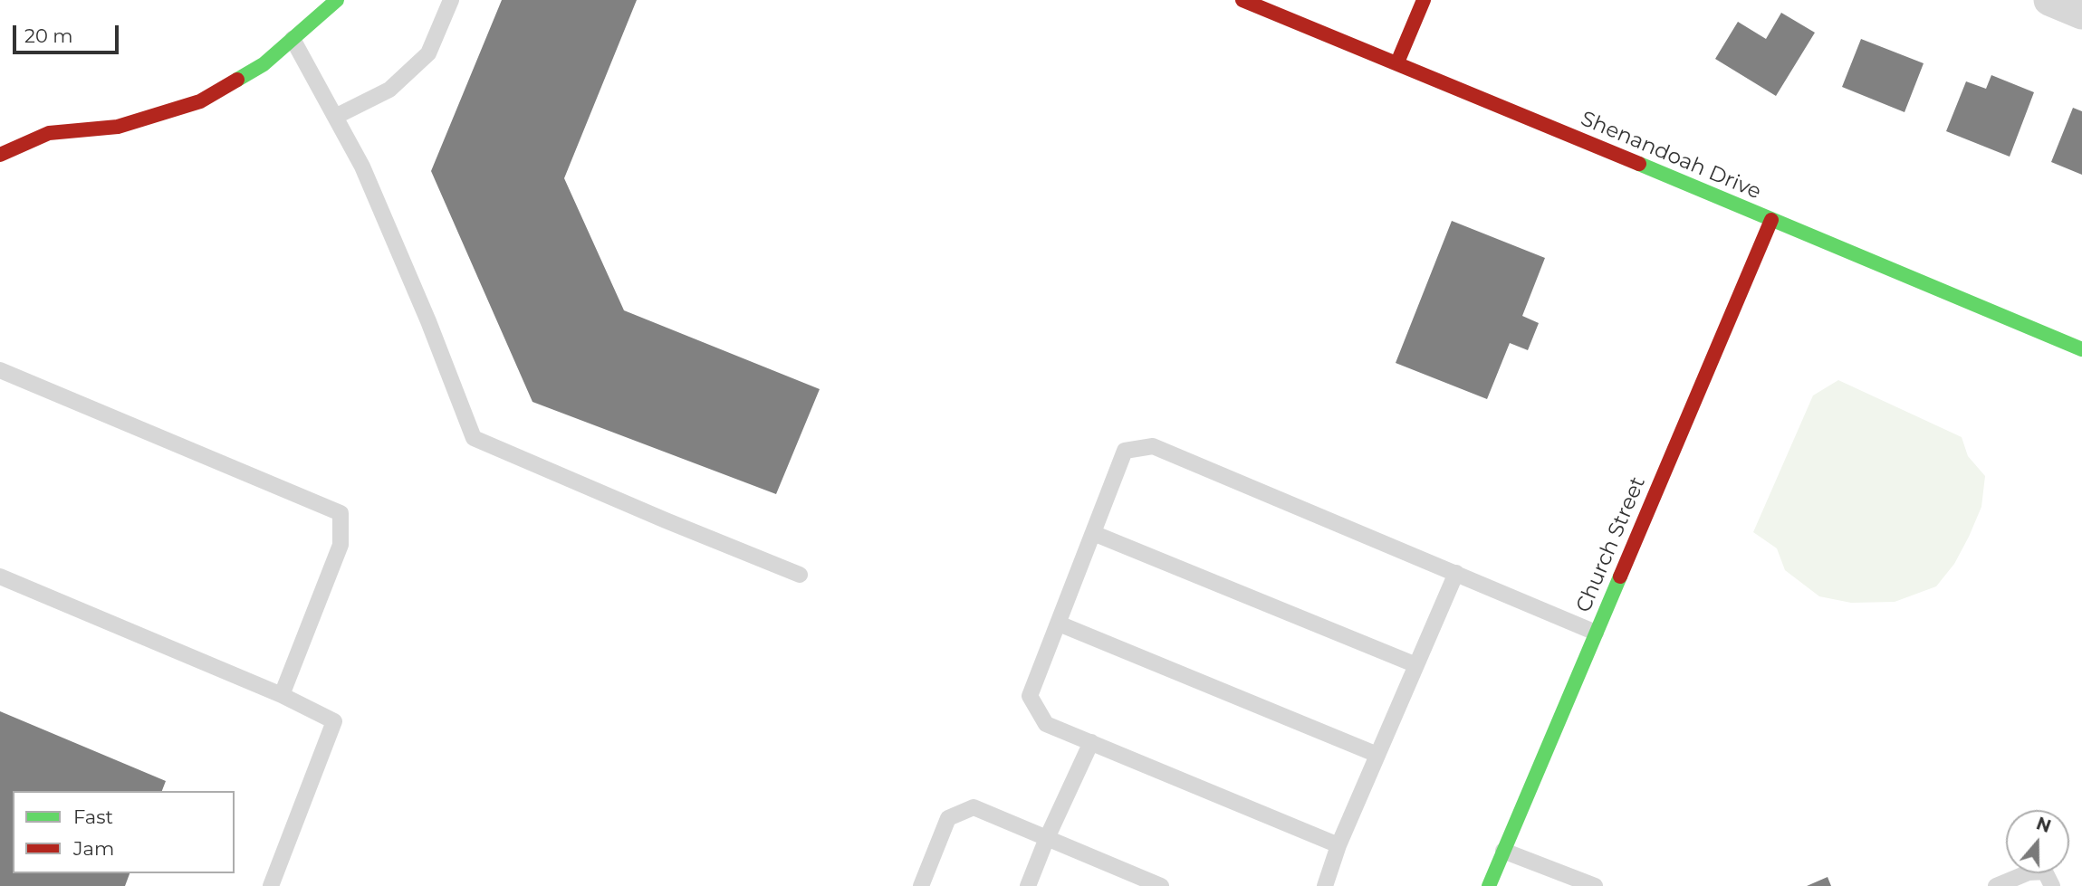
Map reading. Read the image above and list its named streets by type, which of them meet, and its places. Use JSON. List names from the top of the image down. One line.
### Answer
{"streets":{"street":["Shenandoah Drive","Church Street"]},"crossings":[["Shenandoah Drive","Church Street"]],"legend":["Fast","Jam"],"scale_bar":"20 m","north":"top"}
